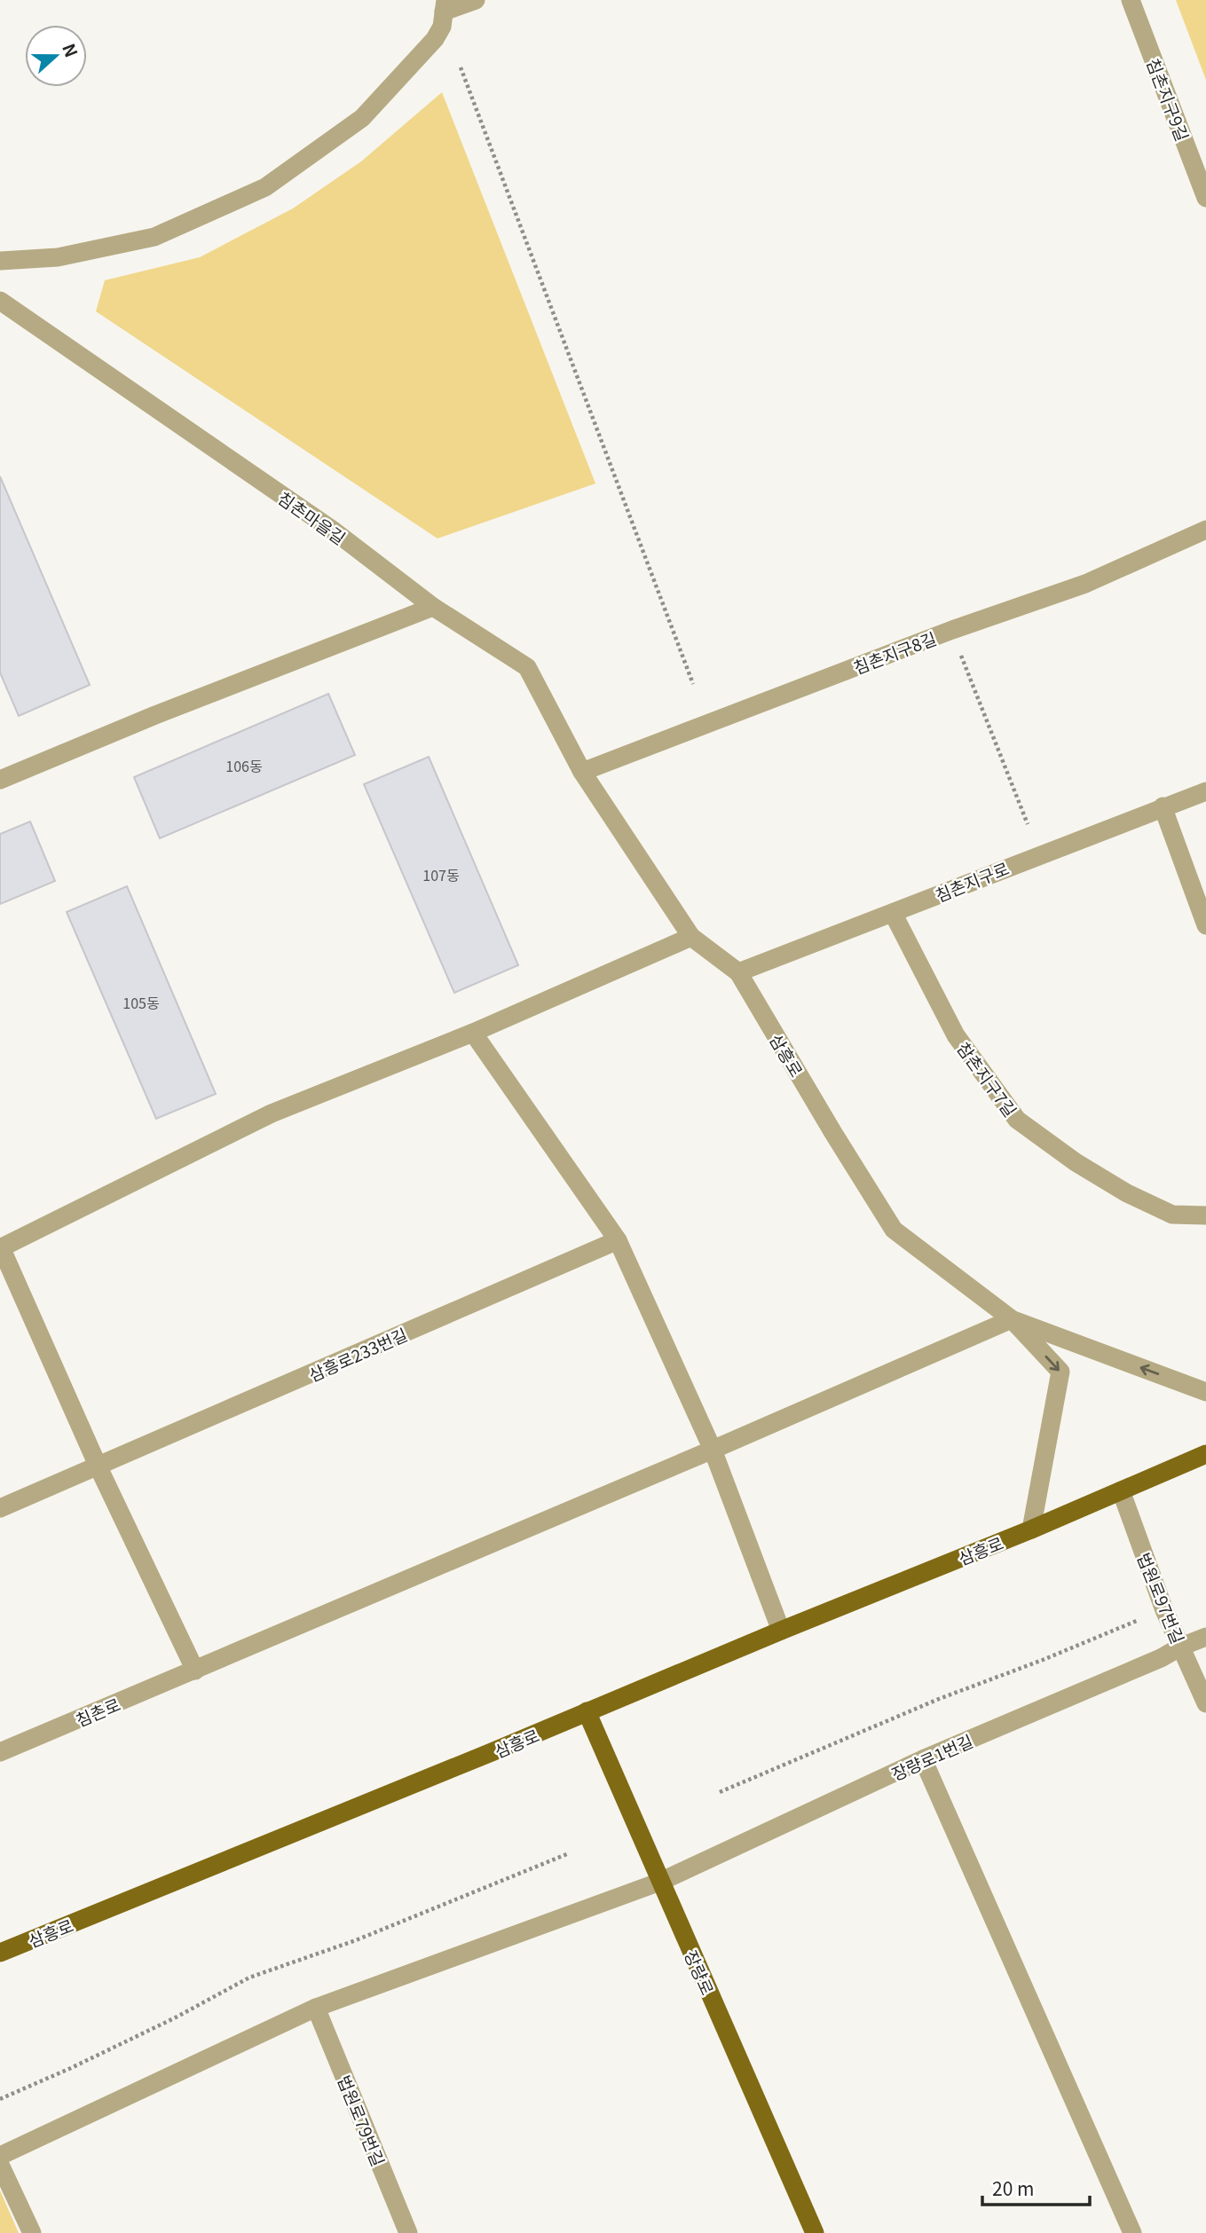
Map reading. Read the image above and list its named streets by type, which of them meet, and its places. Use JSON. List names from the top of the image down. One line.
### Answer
{"streets":{"main road":["삼흥로","장량로"],"street":["침촌지구9길","침촌마을길","침촌지구8길","침촌지구로","참촌지구7길","삼흥로233번길","법원로97번길","침촌로","장량로1번길","법원로79번길"]},"crossings":[["침촌마을길","침촌지구8길"],["침촌마을길","삼흥로"],["침촌지구8길","삼흥로"],["침촌지구로","삼흥로"],["침촌지구로","참촌지구7길"],["삼흥로","법원로97번길"],["삼흥로","장량로"],["법원로97번길","장량로1번길"],["장량로1번길","장량로"],["장량로1번길","법원로79번길"]],"house_numbers":["106동","107동","105동"],"scale_bar":"20 m","north":"right"}
